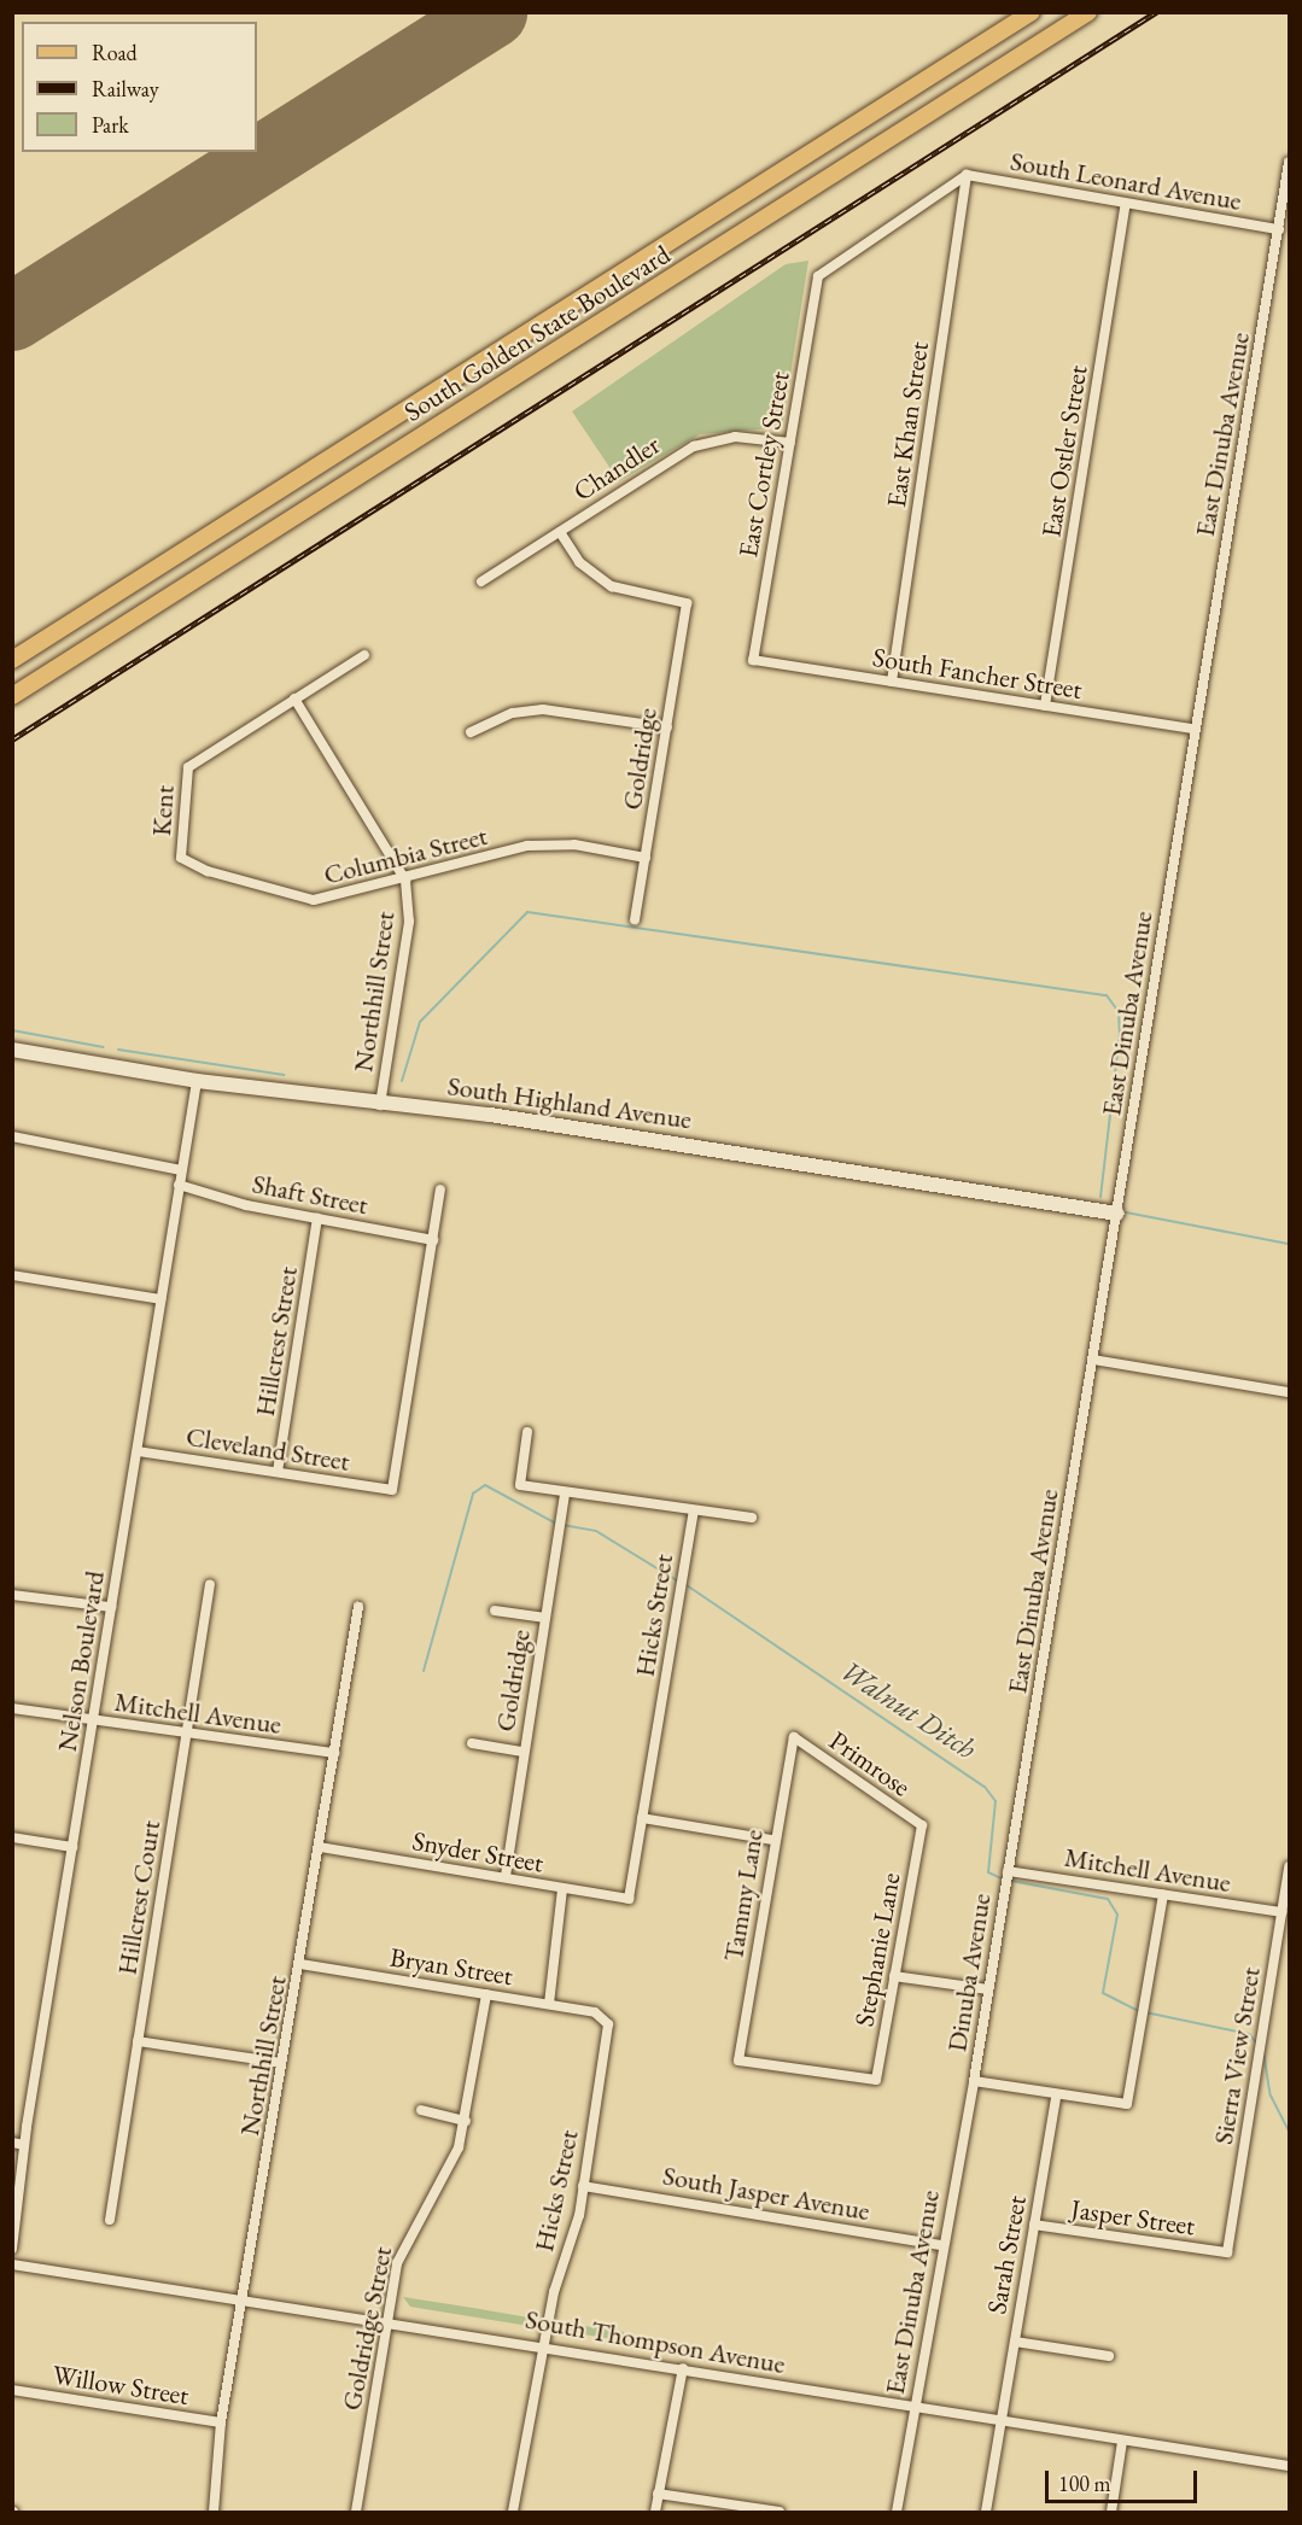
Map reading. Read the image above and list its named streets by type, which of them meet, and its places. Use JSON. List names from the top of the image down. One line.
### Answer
{"streets":{"main road":["South Golden State Boulevard"],"street":["South Leonard Avenue","East Khan Street","East Dinuba Avenue","East Ostler Street","East Cortley Street","Chandler","South Fancher Street","Goldridge","Kent","Columbia Street","Northhill Street","South Highland Avenue","Shaft Street","Hillcrest Street","Cleveland Street","Hicks Street","Nelson Boulevard","Mitchell Avenue","Primrose","Snyder Street","Tammy Lane","Hillcrest Court","Stephanie Lane","Bryan Street","Dinuba Avenue","Sierra View Street","South Jasper Avenue","Jasper Street","Sarah Street","Goldridge Street","South Thompson Avenue","Willow Street"]},"crossings":[["South Leonard Avenue","East Khan Street"],["South Leonard Avenue","East Dinuba Avenue"],["South Leonard Avenue","East Ostler Street"],["South Leonard Avenue","East Cortley Street"],["East Khan Street","East Cortley Street"],["East Khan Street","South Fancher Street"],["East Dinuba Avenue","South Fancher Street"],["East Dinuba Avenue","South Highland Avenue"],["East Dinuba Avenue","Mitchell Avenue"],["East Dinuba Avenue","Dinuba Avenue"],["East Dinuba Avenue","South Jasper Avenue"],["East Dinuba Avenue","South Thompson Avenue"],["East Ostler Street","South Fancher Street"],["East Cortley Street","Chandler"],["East Cortley Street","South Fancher Street"],["Chandler","Goldridge"],["Goldridge","Columbia Street"],["Goldridge","Snyder Street"],["Kent","Columbia Street"],["Kent","Northhill Street"],["Columbia Street","Northhill Street"],["Northhill Street","South Highland Avenue"],["Northhill Street","Mitchell Avenue"],["Northhill Street","Snyder Street"],["Northhill Street","Bryan Street"],["Northhill Street","South Thompson Avenue"],["Northhill Street","Willow Street"],["South Highland Avenue","Nelson Boulevard"],["Shaft Street","Hillcrest Street"],["Shaft Street","Cleveland Street"],["Shaft Street","Nelson Boulevard"],["Hillcrest Street","Cleveland Street"],["Cleveland Street","Nelson Boulevard"],["Hicks Street","Snyder Street"],["Hicks Street","Bryan Street"],["Hicks Street","South Jasper Avenue"],["Hicks Street","South Thompson Avenue"],["Nelson Boulevard","Mitchell Avenue"],["Mitchell Avenue","Hillcrest Court"],["Mitchell Avenue","Dinuba Avenue"],["Mitchell Avenue","Sierra View Street"],["Primrose","Tammy Lane"],["Primrose","Stephanie Lane"],["Tammy Lane","Stephanie Lane"],["Bryan Street","Goldridge Street"],["Sierra View Street","Jasper Street"],["Jasper Street","Sarah Street"],["Sarah Street","South Thompson Avenue"],["Goldridge Street","South Thompson Avenue"]],"water":["Walnut Ditch"],"legend":["Road","Railway","Park"],"scale_bar":"100 m"}
